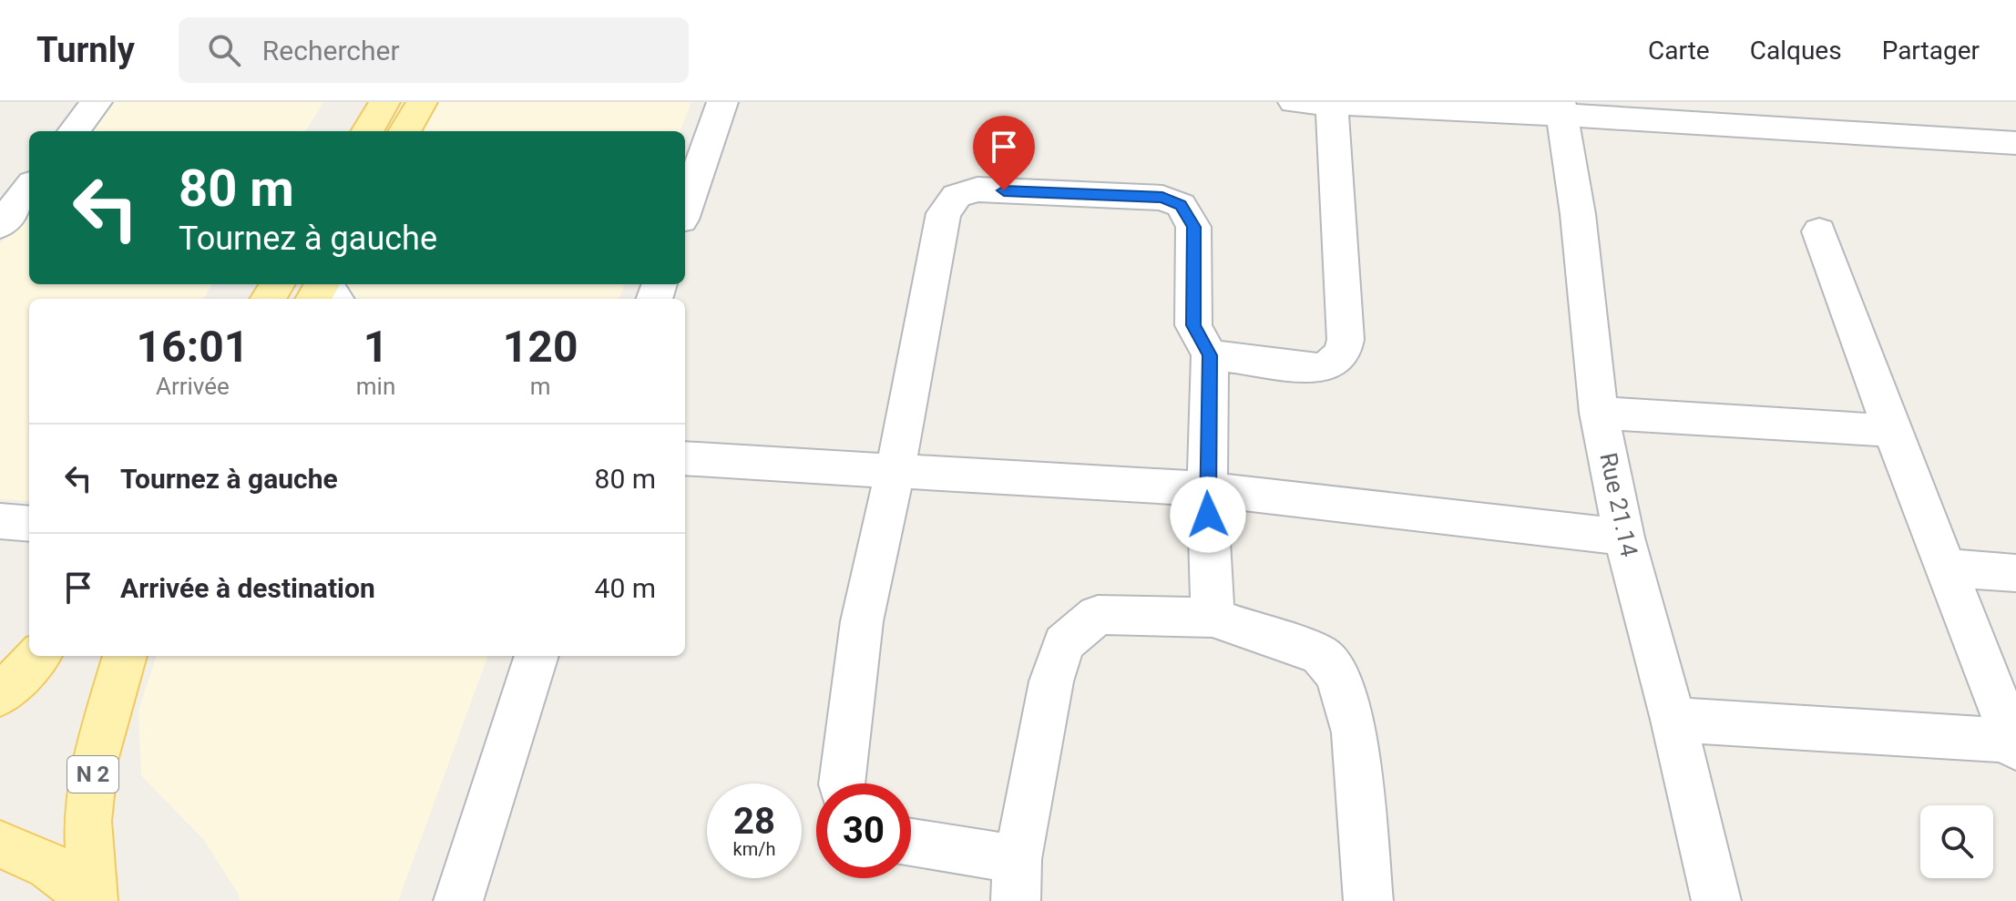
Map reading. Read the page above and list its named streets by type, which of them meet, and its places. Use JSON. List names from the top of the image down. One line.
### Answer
{"streets":{"main road":["N 2"],"street":["Rue 21.14"]},"page":{"header":"Turnly","search":"Rechercher","nav":["Carte","Calques","Partager"],"turn":["80 m","Tournez à gauche"],"eta":["16:01","Arrivée","1","min","120","m"],"list":[{"name":"Tournez à gauche","value":"80 m"},{"name":"Arrivée à destination","value":"40 m"}],"speed":"28 km/h","limit":"30"}}
